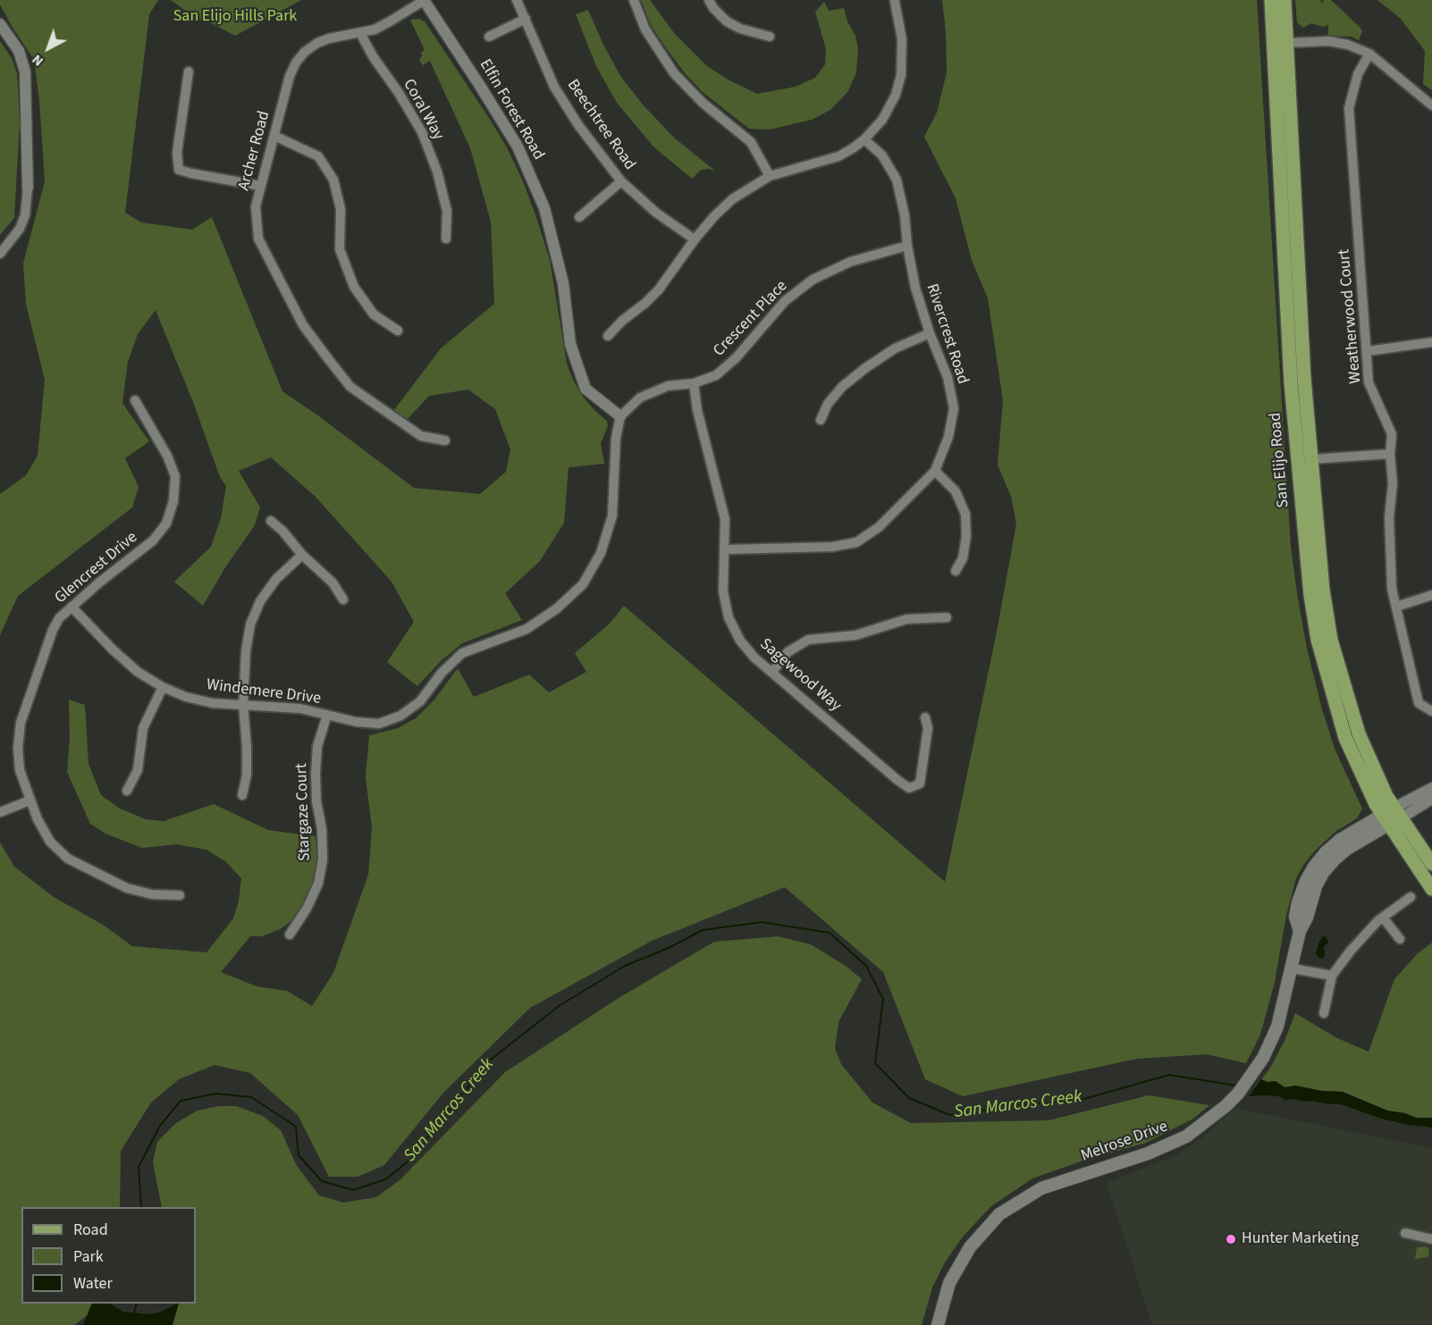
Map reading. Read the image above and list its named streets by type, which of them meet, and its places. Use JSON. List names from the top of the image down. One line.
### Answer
{"streets":{"main road":["San Elijo Road","Melrose Drive"],"street":["Coral Way","Elfin Forest Road","Beechtree Road","Archer Road","Weatherwood Court","Crescent Place","Rivercrest Road","Glencrest Drive","Sagewood Way","Windemere Drive","Stargaze Court"]},"crossings":[["Coral Way","Archer Road"],["Elfin Forest Road","Archer Road"],["Elfin Forest Road","Crescent Place"],["Elfin Forest Road","Windemere Drive"],["Crescent Place","Rivercrest Road"],["Crescent Place","Sagewood Way"],["Crescent Place","Windemere Drive"],["Rivercrest Road","Sagewood Way"],["San Elijo Road","Melrose Drive"],["Glencrest Drive","Windemere Drive"],["Windemere Drive","Stargaze Court"]],"water":["San Marcos Creek"],"parks":["San Elijo Hills Park"],"places":["Hunter Marketing"],"legend":["Road","Park","Water"],"north":"bottom left"}
